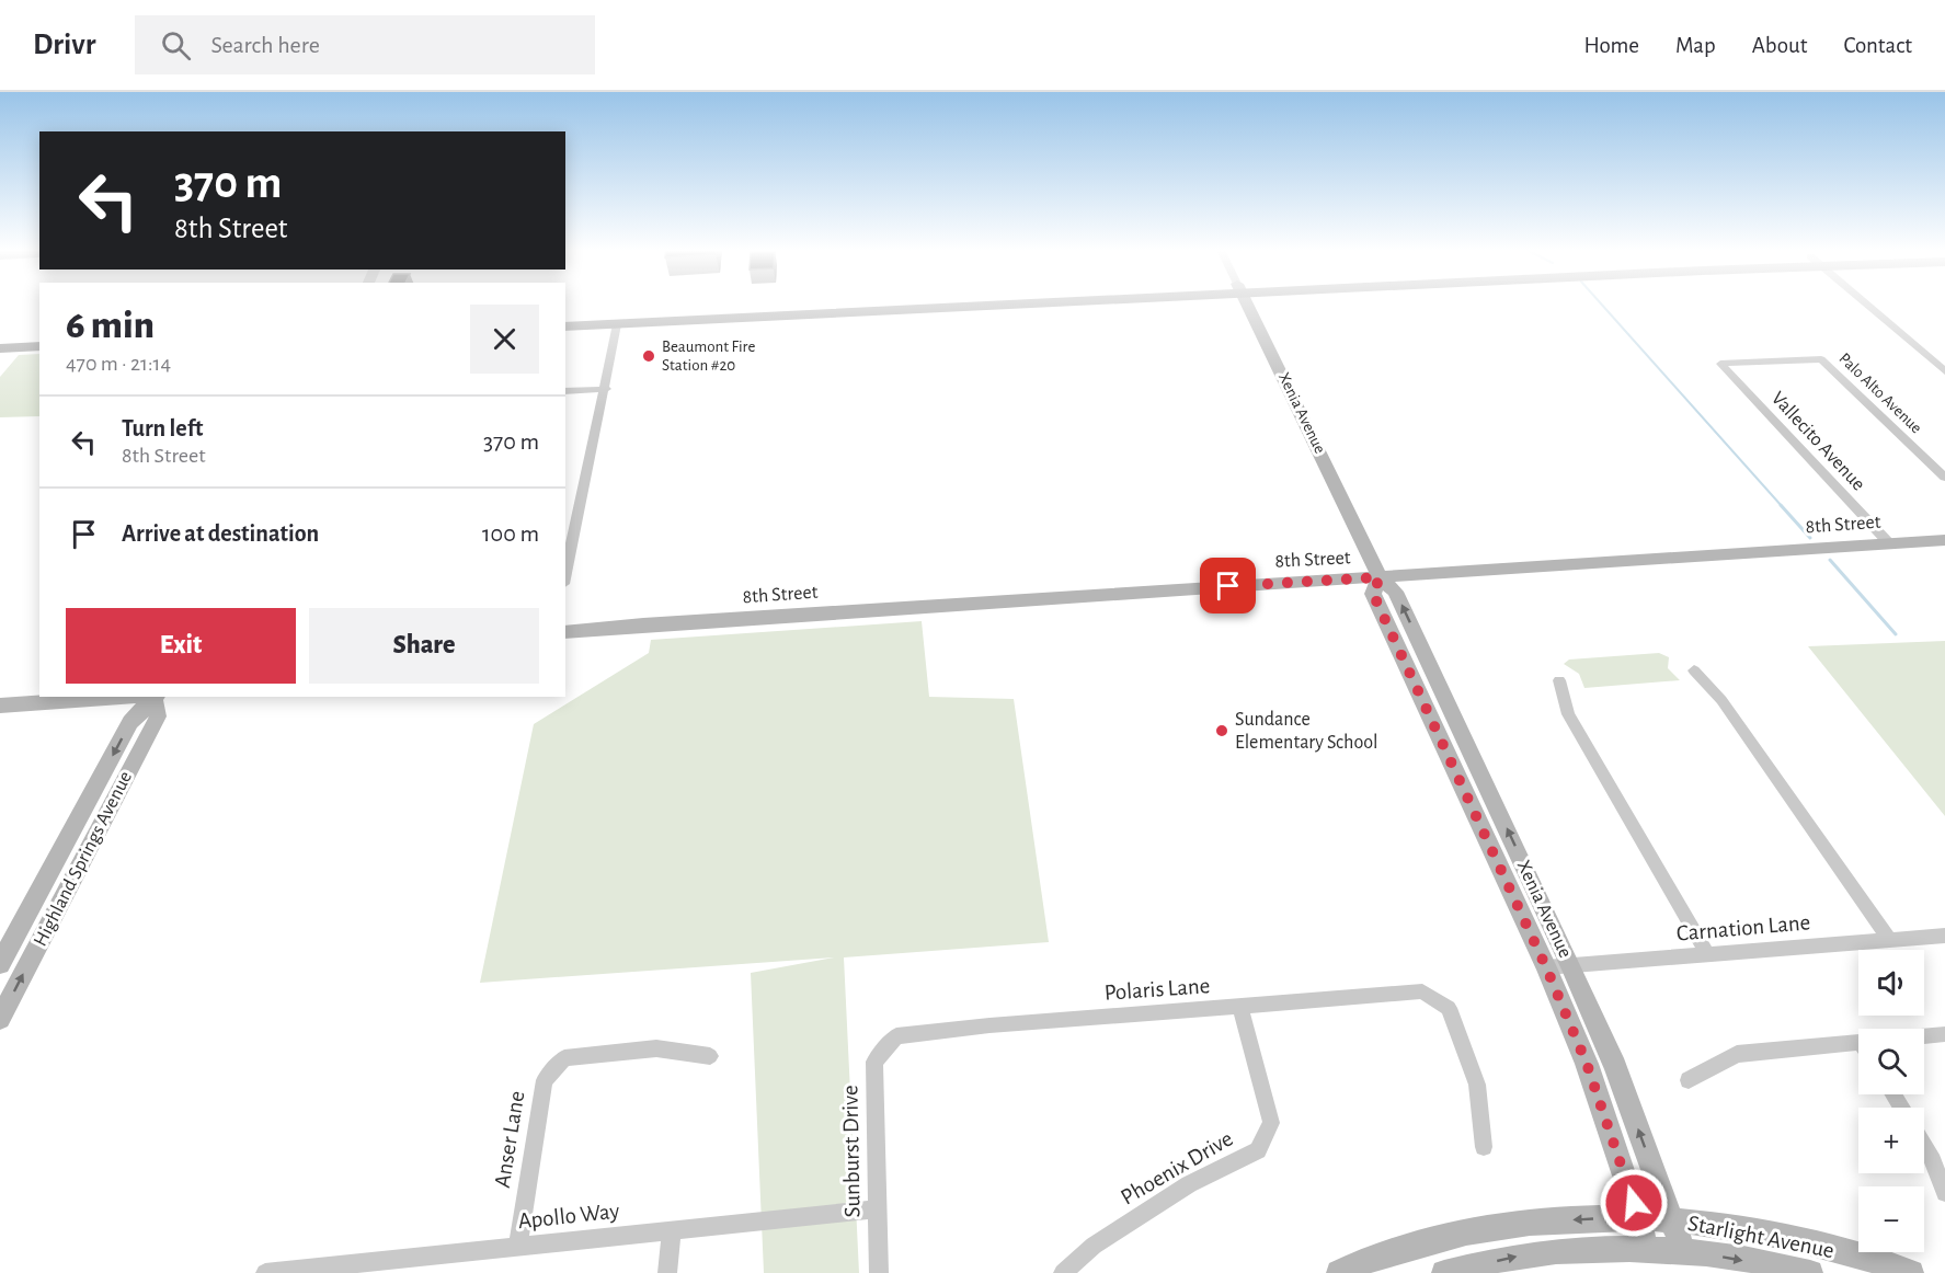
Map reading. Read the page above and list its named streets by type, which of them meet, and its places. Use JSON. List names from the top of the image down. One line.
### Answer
{"streets":{"street":["Palo Alto Avenue","Xenia Avenue","Vallecito Avenue","8th Street","Highland Springs Avenue","Carnation Lane","Polaris Lane","Anser Lane","Sunburst Drive","Phoenix Drive","Apollo Way","Starlight Avenue"]},"crossings":[["Palo Alto Avenue","Vallecito Avenue"],["Xenia Avenue","8th Street"],["Xenia Avenue","Carnation Lane"],["Xenia Avenue","Starlight Avenue"],["Vallecito Avenue","8th Street"],["Polaris Lane","Sunburst Drive"],["Polaris Lane","Phoenix Drive"],["Anser Lane","Apollo Way"],["Sunburst Drive","Apollo Way"]],"places":["Beaumont Fire Station #20","Sundance Elementary School"],"page":{"header":"Drivr","search":"Search here","nav":["Home","Map","About","Contact"],"turn":["370 m","8th Street"],"heading":["6 min","470 m · 21:14"],"list":[{"name":"Turn left","note":"8th Street","value":"370 m"},{"name":"Arrive at destination","value":"100 m"}],"buttons":["Exit","Share"],"map_buttons":["+","−"]}}
